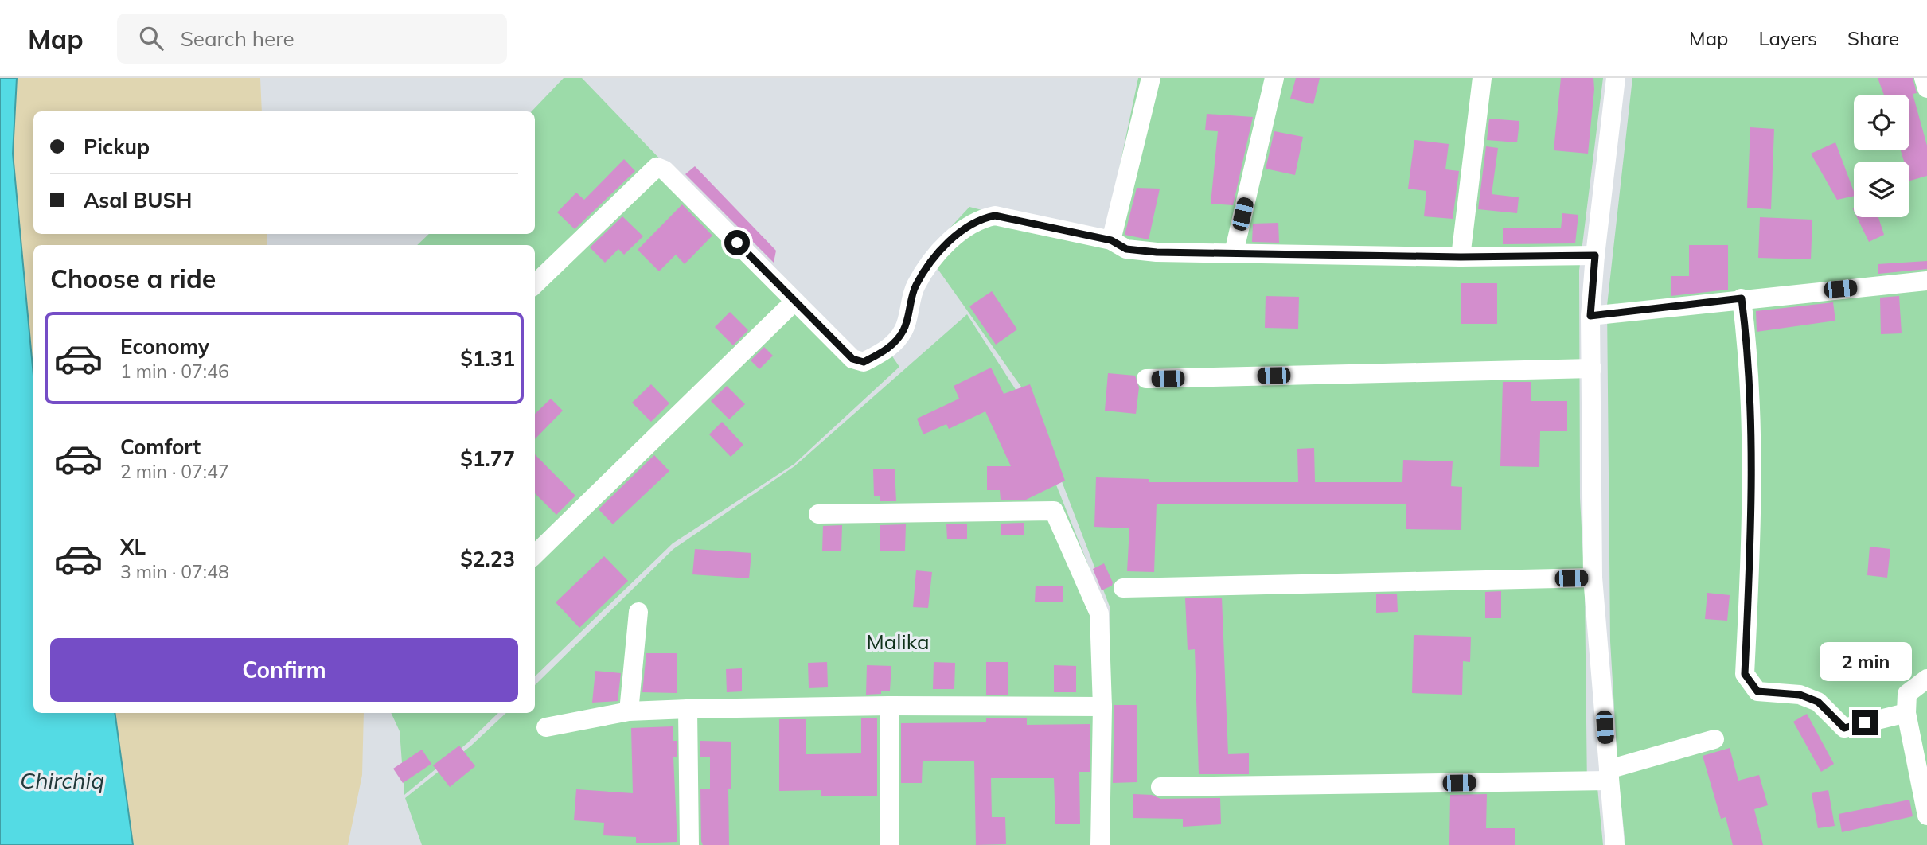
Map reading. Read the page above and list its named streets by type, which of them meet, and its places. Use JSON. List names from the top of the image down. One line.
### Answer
{"water":["Chirchiq"],"parks":["Malika"],"page":{"header":"Map","search":"Search here","nav":["Map","Layers","Share"],"banner":["Pickup","Asal BUSH"],"heading":"Choose a ride","list":[{"name":"Economy","note":"1 min · 07:46","value":"$1.31"},{"name":"Comfort","note":"2 min · 07:47","value":"$1.77"},{"name":"XL","note":"3 min · 07:48","value":"$2.23"}],"buttons":"Confirm","bubble":"2 min"}}
